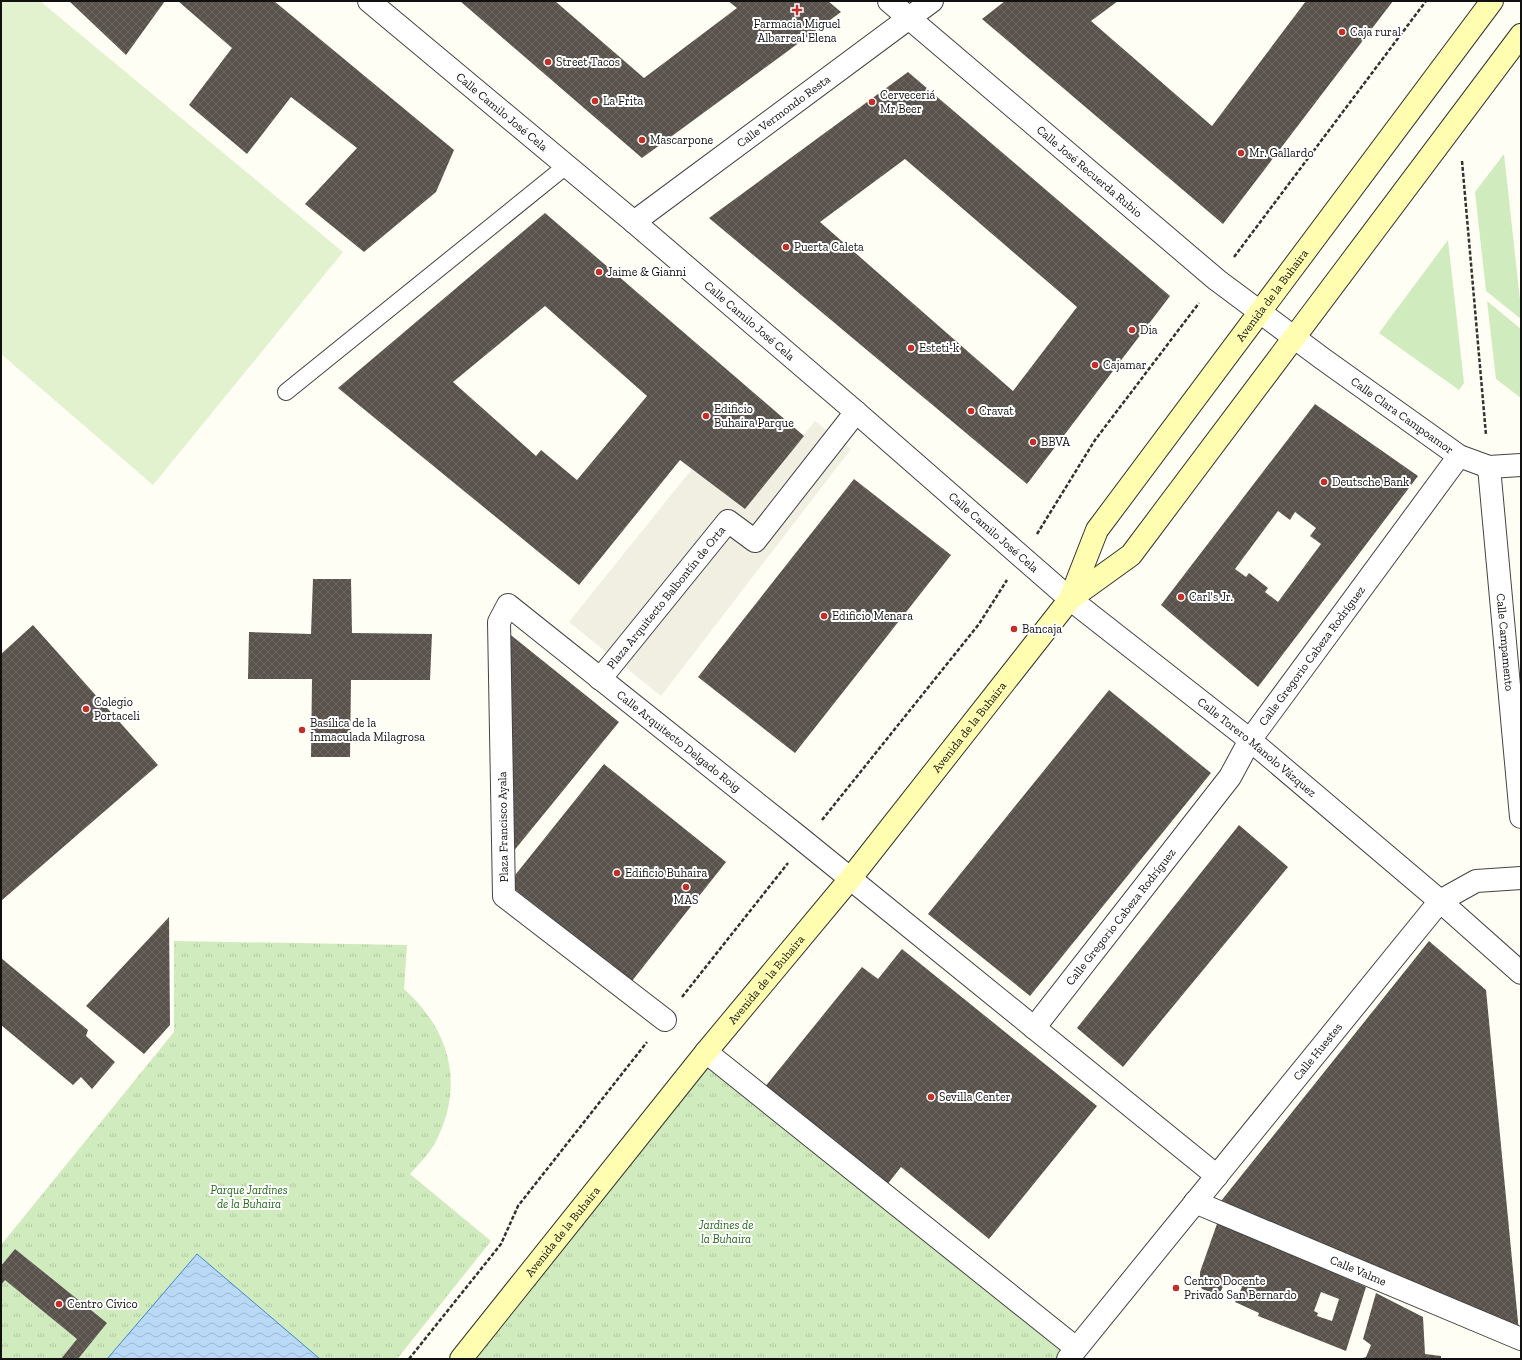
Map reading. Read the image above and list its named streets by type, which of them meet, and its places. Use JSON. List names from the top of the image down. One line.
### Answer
{"streets":{"main road":["Avenida de la Buhaira"],"street":["Calle Camilo José Cela","Calle Vermondo Resta","Calle José Recuerda Rubio","Calle Clara Campoamor","Plaza Arquitecto Balbontín de Orta","Calle Campamento","Calle Gregorio Cabeza Rodríguez","Calle Arquitecto Delgado Roig","Calle Torero Manolo Vázquez","Plaza Francisco Ayala","Calle Huestes","Calle Valme"]},"crossings":[["Calle Camilo José Cela","Calle Vermondo Resta"],["Calle Camilo José Cela","Avenida de la Buhaira"],["Calle Camilo José Cela","Plaza Arquitecto Balbontín de Orta"],["Calle Camilo José Cela","Calle Torero Manolo Vázquez"],["Calle Vermondo Resta","Calle José Recuerda Rubio"],["Calle José Recuerda Rubio","Avenida de la Buhaira"],["Calle José Recuerda Rubio","Calle Clara Campoamor"],["Avenida de la Buhaira","Calle Clara Campoamor"],["Avenida de la Buhaira","Calle Arquitecto Delgado Roig"],["Avenida de la Buhaira","Calle Torero Manolo Vázquez"],["Calle Clara Campoamor","Calle Campamento"],["Calle Clara Campoamor","Calle Gregorio Cabeza Rodríguez"],["Plaza Arquitecto Balbontín de Orta","Calle Arquitecto Delgado Roig"],["Calle Gregorio Cabeza Rodríguez","Calle Arquitecto Delgado Roig"],["Calle Gregorio Cabeza Rodríguez","Calle Torero Manolo Vázquez"],["Calle Arquitecto Delgado Roig","Plaza Francisco Ayala"],["Calle Arquitecto Delgado Roig","Calle Huestes"],["Calle Torero Manolo Vázquez","Calle Huestes"],["Calle Huestes","Calle Valme"]],"parks":["Parque Jardines de la Buhaira","Jardines de la Buhaira"],"places":{"health":["Farmacia Miguel Albarreal Elena"],"other":["Caja rural","Street Tacos","La Frita","Cerveceriá Mr Beer","Mascarpone","Mr. Gallardo","Puerta Caleta","Jaime & Gianni","Dia","Esteti-k","Cajamar","Cravat","Edificio Buhaira Parque","BBVA","Deutsche Bank","Carl's Jr.","Edificio Menara","Bancaja","Colegio Portaceli","Basílica de la Inmaculada Milagrosa","Edificio Buhaira","MAS","Sevilla Center","Centro Docente Privado San Bernardo","Centro Cívico"]}}
